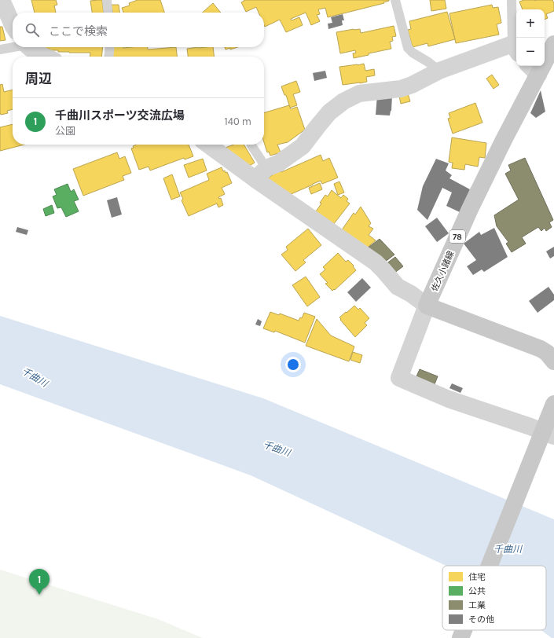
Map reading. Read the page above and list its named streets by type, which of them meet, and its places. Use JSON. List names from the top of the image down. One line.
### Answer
{"streets":{"main road":["78","佐久小諸線"]},"water":["千曲川"],"legend":["住宅","公共","工業","その他"],"page":{"map_buttons":["+","−"],"search":"ここで検索","heading":"周辺","list":[{"mark":"1","name":"千曲川スポーツ交流広場","note":"公園","value":"140 m"}],"pins":"1"}}
